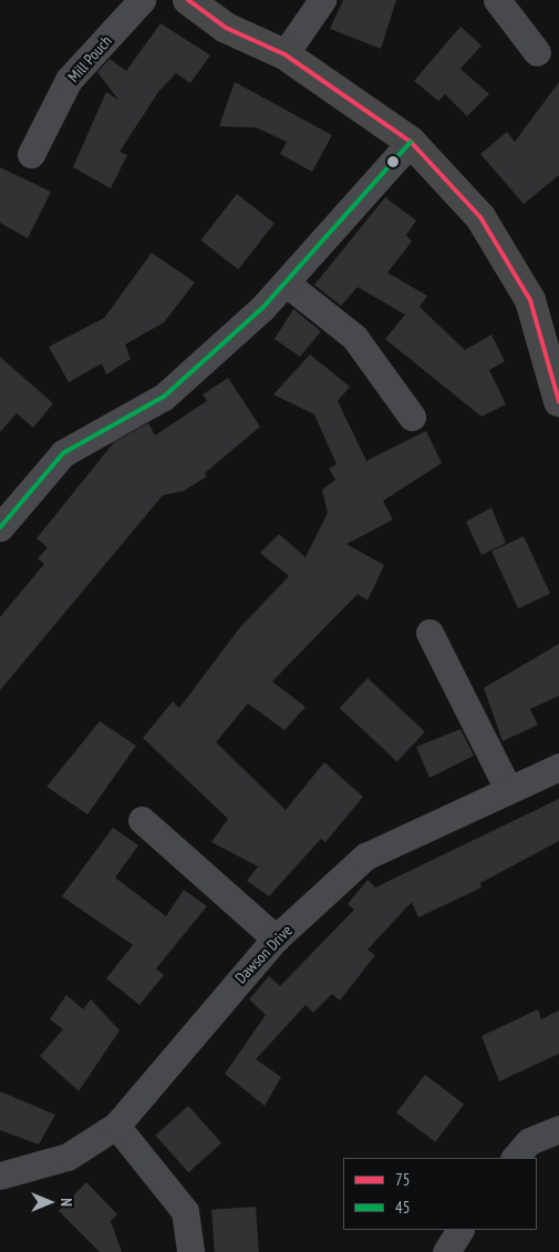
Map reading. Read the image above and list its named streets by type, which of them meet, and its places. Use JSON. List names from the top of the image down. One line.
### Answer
{"streets":{"street":["Mill Pouch","Dawson Drive"]},"lines":["transit line 75","transit line 45"],"legend":["75","45"],"north":"right"}
